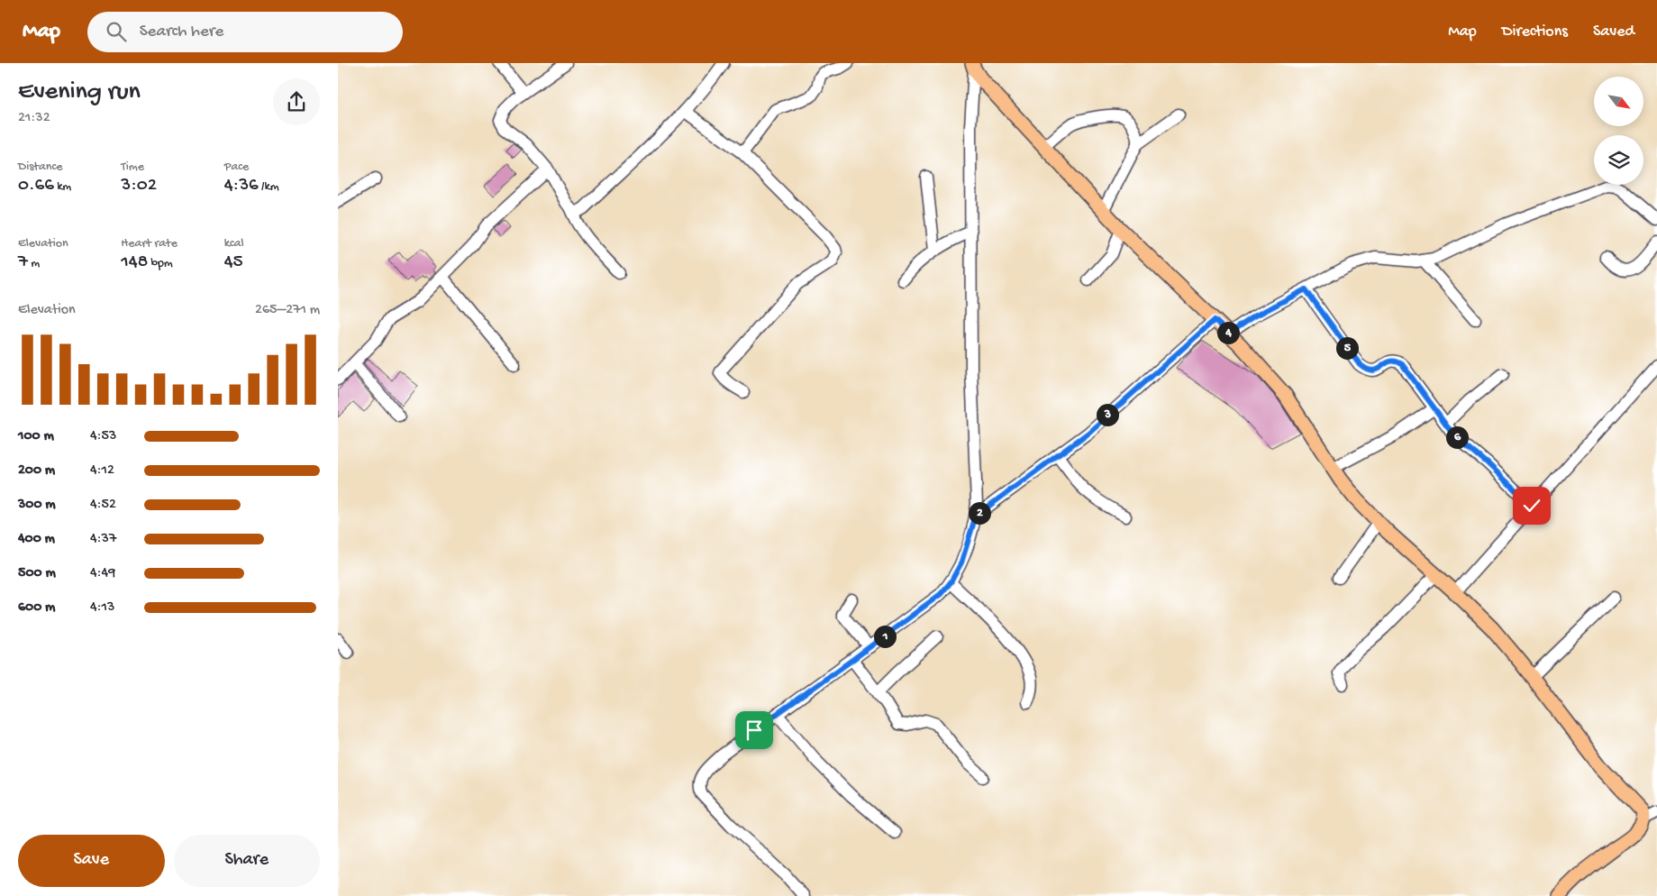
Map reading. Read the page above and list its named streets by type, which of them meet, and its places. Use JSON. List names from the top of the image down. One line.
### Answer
{"north":"bottom right","page":{"header":"Map","search":"Search here","nav":["Map","Directions","Saved"],"heading":["Evening run","21:32"],"stats":[["Distance","0.66 km"],["Time","3:02"],["Pace","4:36 /km"],["Elevation","7 m"],["Heart rate","148 bpm"],["kcal","45"]],"chart":["Elevation","265–271 m"],"pins":["4","5","3","6","2","1"],"list":[{"name":"100 m","note":"4:53"},{"name":"200 m","note":"4:12"},{"name":"300 m","note":"4:52"},{"name":"400 m","note":"4:37"},{"name":"500 m","note":"4:49"},{"name":"600 m","note":"4:13"}],"buttons":["Save","Share"]}}
